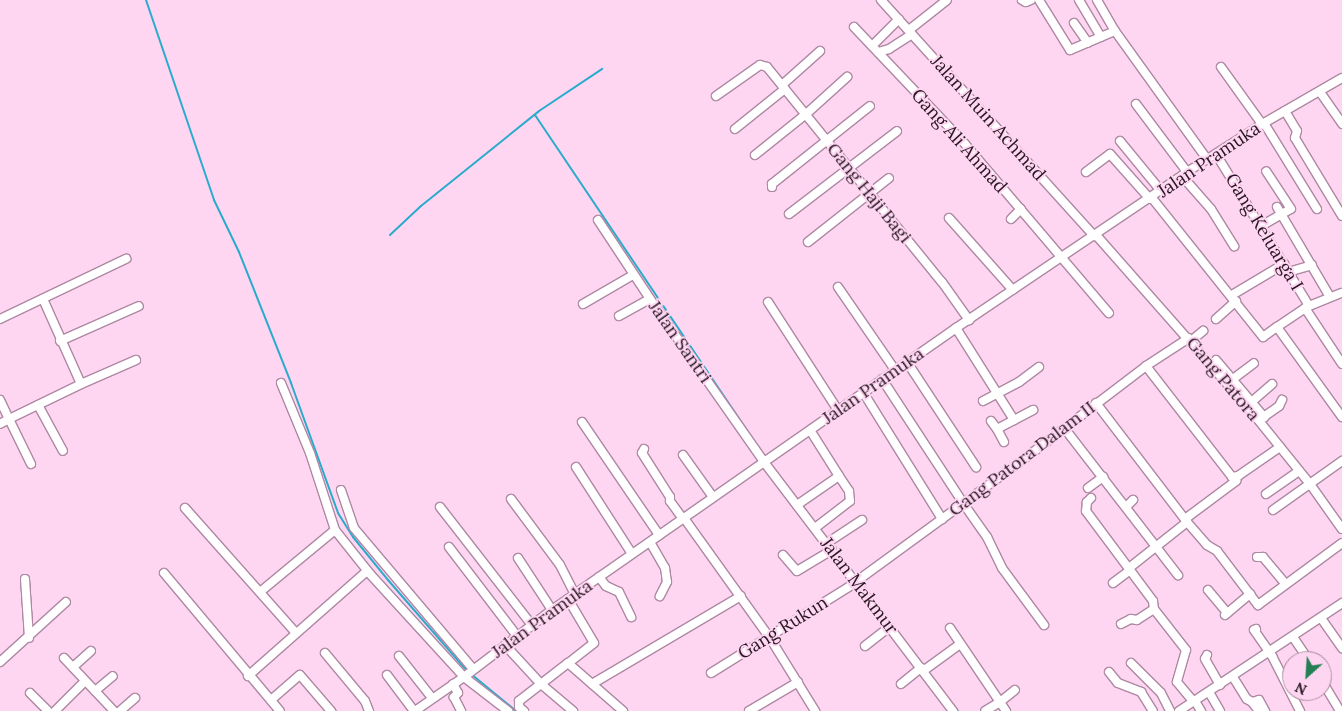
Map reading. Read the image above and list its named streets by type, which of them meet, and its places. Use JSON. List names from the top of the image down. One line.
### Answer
{"streets":{"street":["Jalan Muin Achmad","Gang Ali Ahmad","Jalan Pramuka","Gang Haji Bagi","Gang Keluarga I","Jalan Santri","Gang Patora","Gang Patora Dalam II","Jalan Makmur","Gang Rukun"]},"crossings":[["Jalan Muin Achmad","Jalan Pramuka"],["Jalan Muin Achmad","Gang Patora"],["Gang Ali Ahmad","Jalan Pramuka"],["Jalan Pramuka","Gang Haji Bagi"],["Jalan Pramuka","Gang Keluarga I"],["Jalan Pramuka","Jalan Santri"],["Jalan Pramuka","Gang Patora"],["Jalan Pramuka","Jalan Makmur"],["Jalan Santri","Jalan Makmur"],["Gang Patora","Gang Patora Dalam II"],["Gang Patora Dalam II","Jalan Makmur"],["Gang Patora Dalam II","Gang Rukun"],["Jalan Makmur","Gang Rukun"]],"north":"bottom left"}
